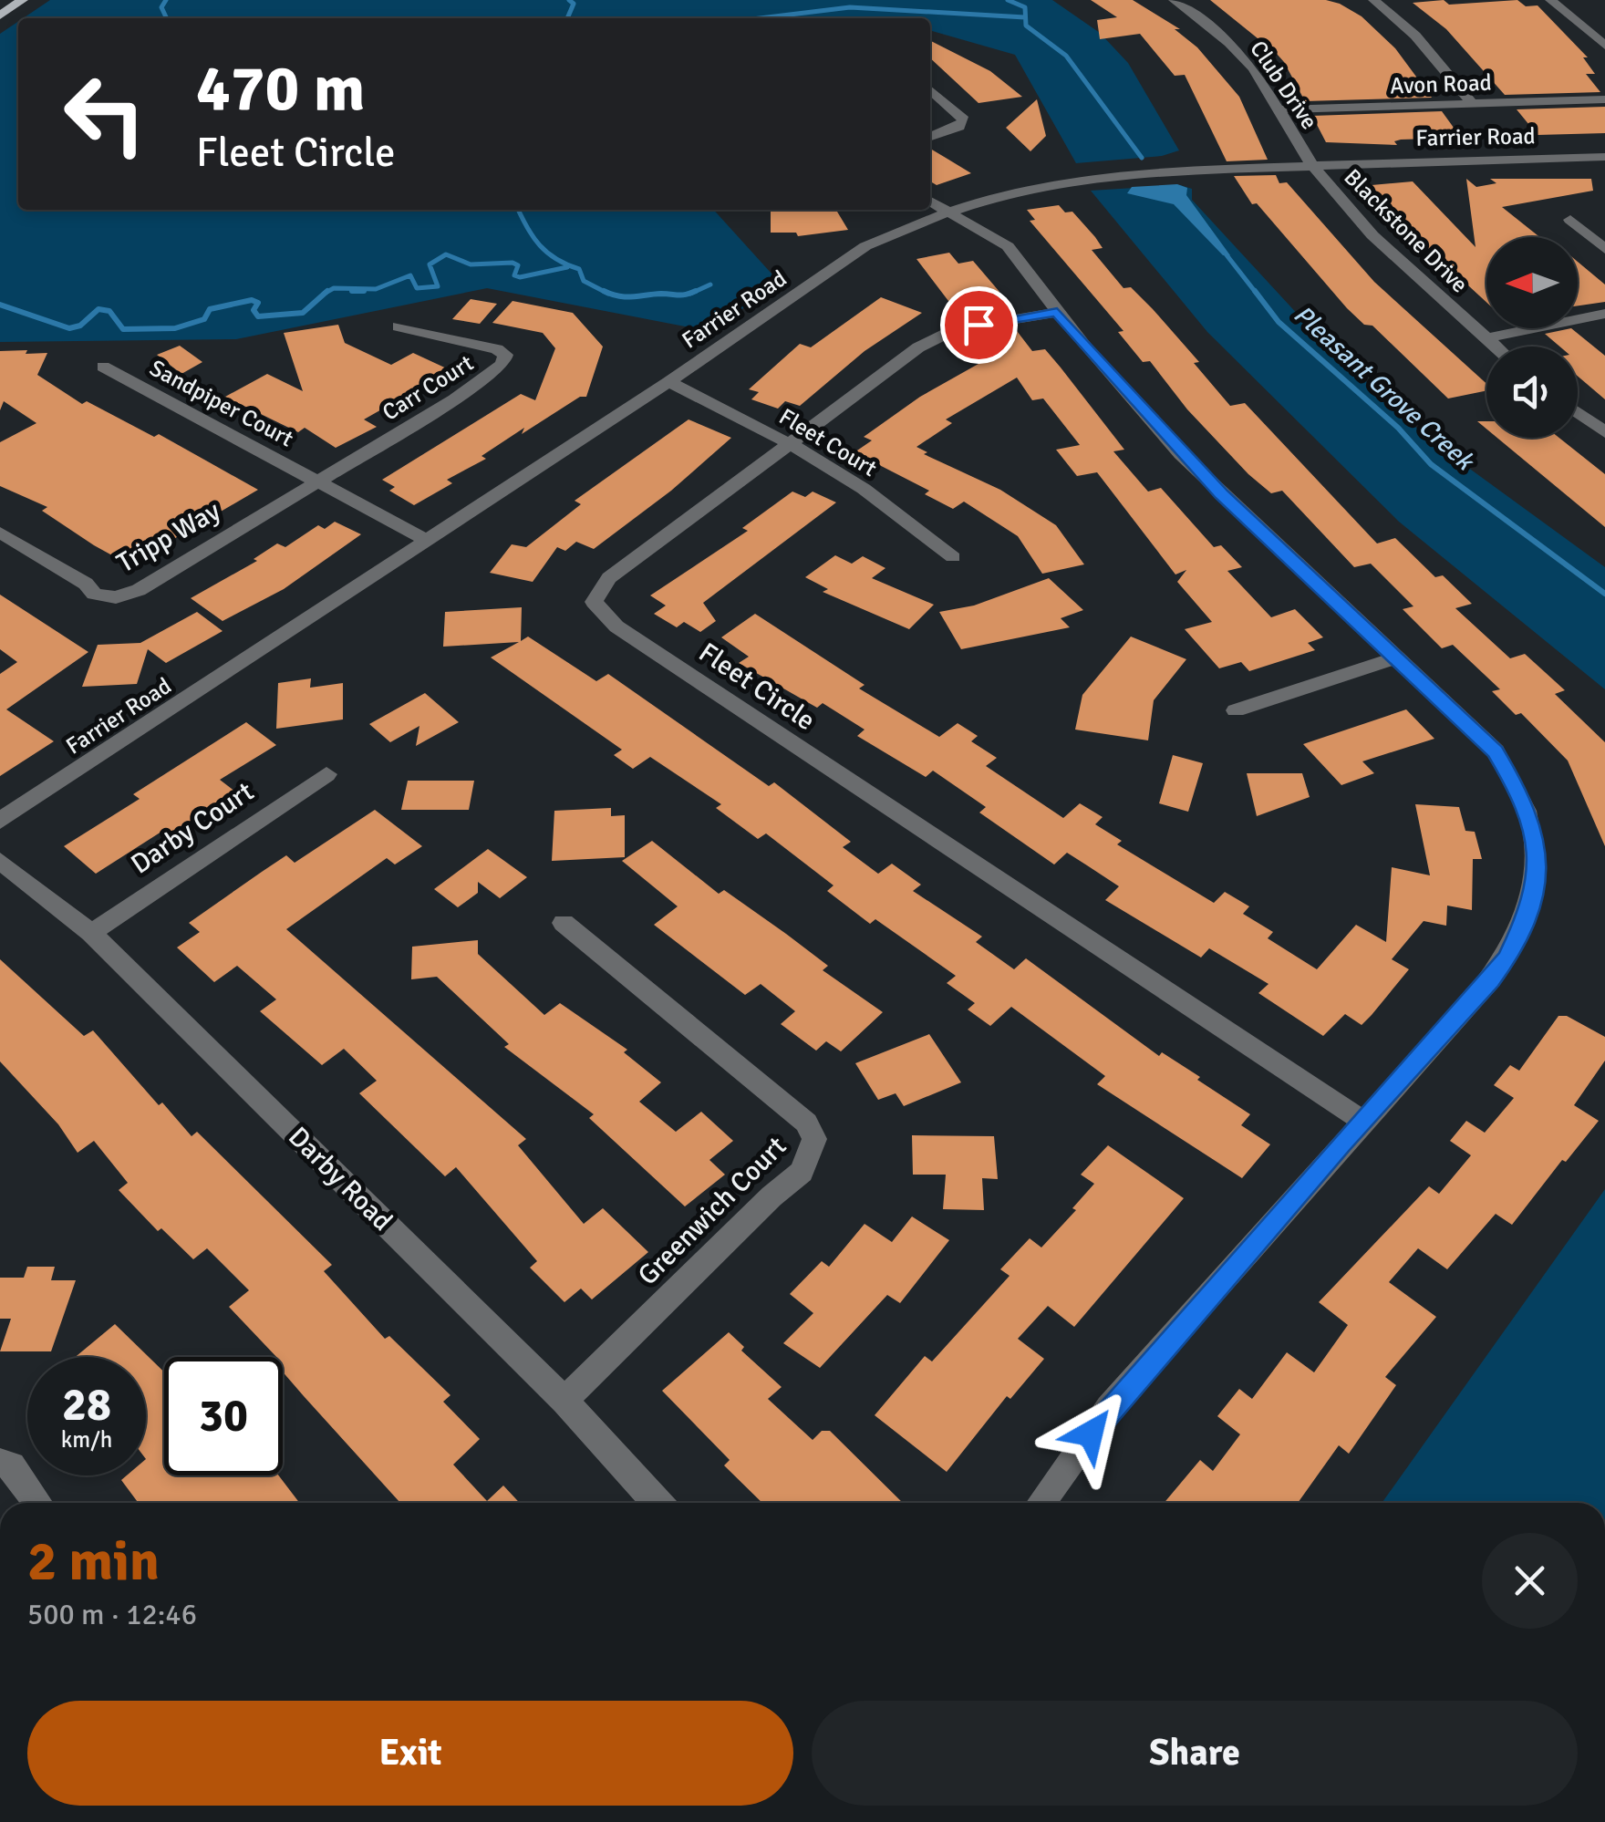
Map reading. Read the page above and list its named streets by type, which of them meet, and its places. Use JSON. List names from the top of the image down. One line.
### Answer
{"streets":{"street":["Avon Road","Club Drive","Farrier Road","Blackstone Drive","Carr Court","Sandpiper Court","Fleet Court","Tripp Way","Fleet Circle","Darby Court","Darby Road","Greenwich Court"]},"crossings":[["Avon Road","Club Drive"],["Club Drive","Farrier Road"],["Club Drive","Blackstone Drive"],["Farrier Road","Blackstone Drive"],["Farrier Road","Sandpiper Court"],["Farrier Road","Fleet Court"],["Carr Court","Sandpiper Court"],["Carr Court","Tripp Way"],["Sandpiper Court","Tripp Way"],["Fleet Court","Fleet Circle"],["Darby Court","Darby Road"],["Darby Road","Greenwich Court"]],"water":["Pleasant Grove Creek"],"north":"left","page":{"turn":["470 m","Fleet Circle"],"speed":"28 km/h","limit":"30","heading":["2 min","500 m · 12:46"],"buttons":["Exit","Share"]}}
